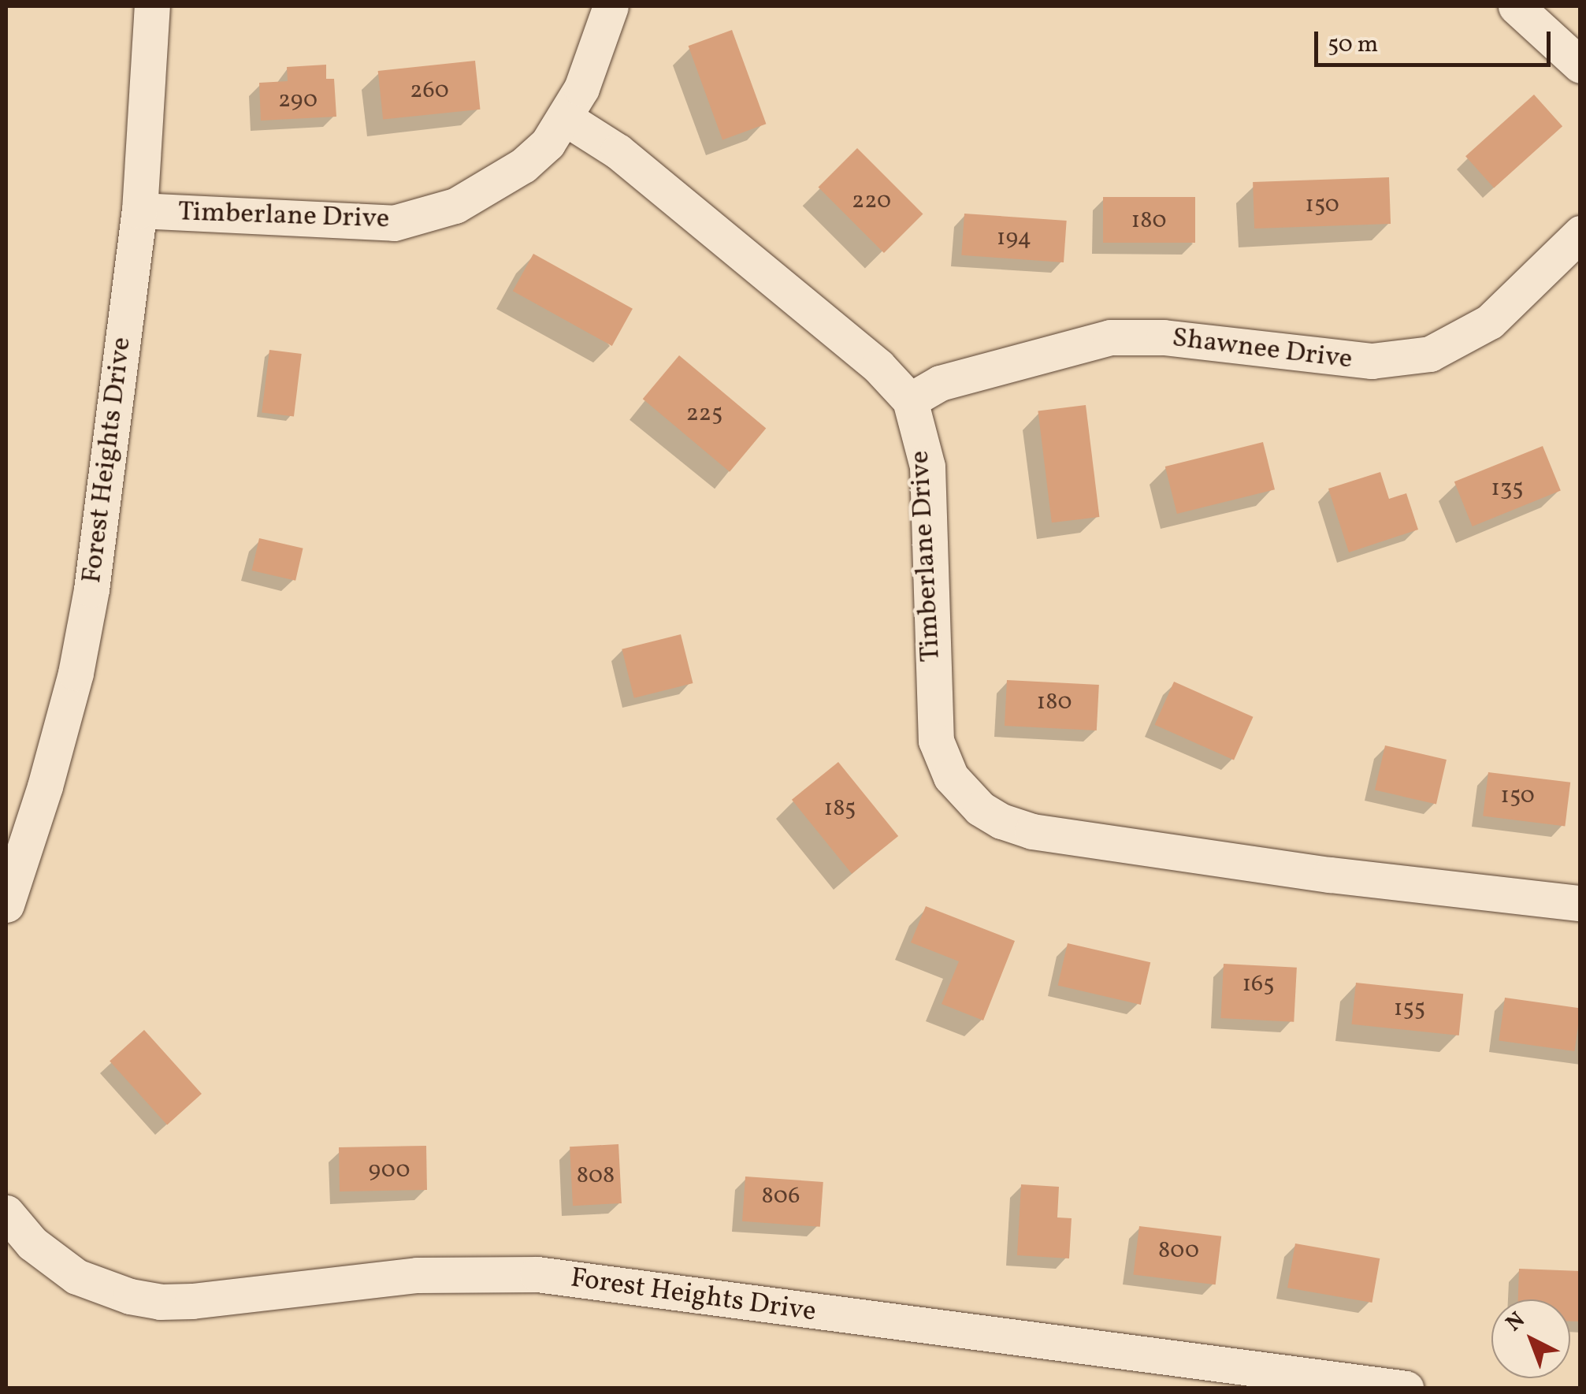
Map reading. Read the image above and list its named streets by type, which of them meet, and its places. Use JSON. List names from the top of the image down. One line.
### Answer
{"streets":{"street":["Timberlane Drive","Shawnee Drive","Forest Heights Drive"]},"crossings":[["Timberlane Drive","Shawnee Drive"],["Timberlane Drive","Forest Heights Drive"]],"house_numbers":["260","290","220","150","180","194","225","135","180","150","185","165","155","900","808","806","800"],"scale_bar":"50 m","north":"top left"}
